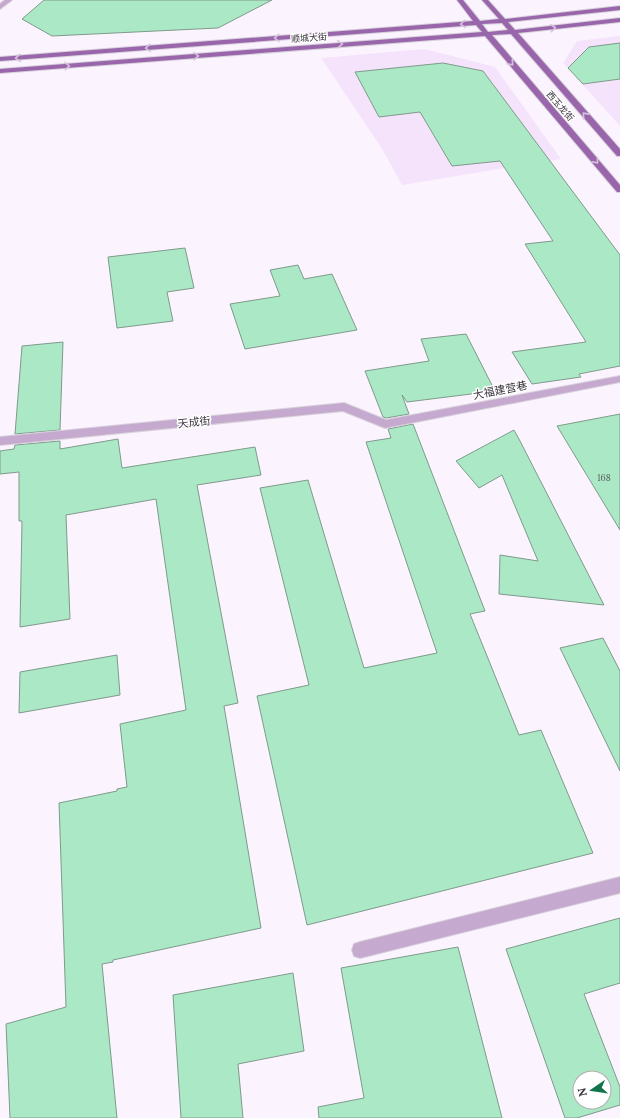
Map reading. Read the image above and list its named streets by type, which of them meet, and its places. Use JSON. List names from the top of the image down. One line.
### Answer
{"streets":{"main road":["顺城大街","西玉龙街"],"street":["大福建营巷","天成街"]},"crossings":[["顺城大街","西玉龙街"],["大福建营巷","天成街"]],"house_numbers":["168"],"north":"left"}
